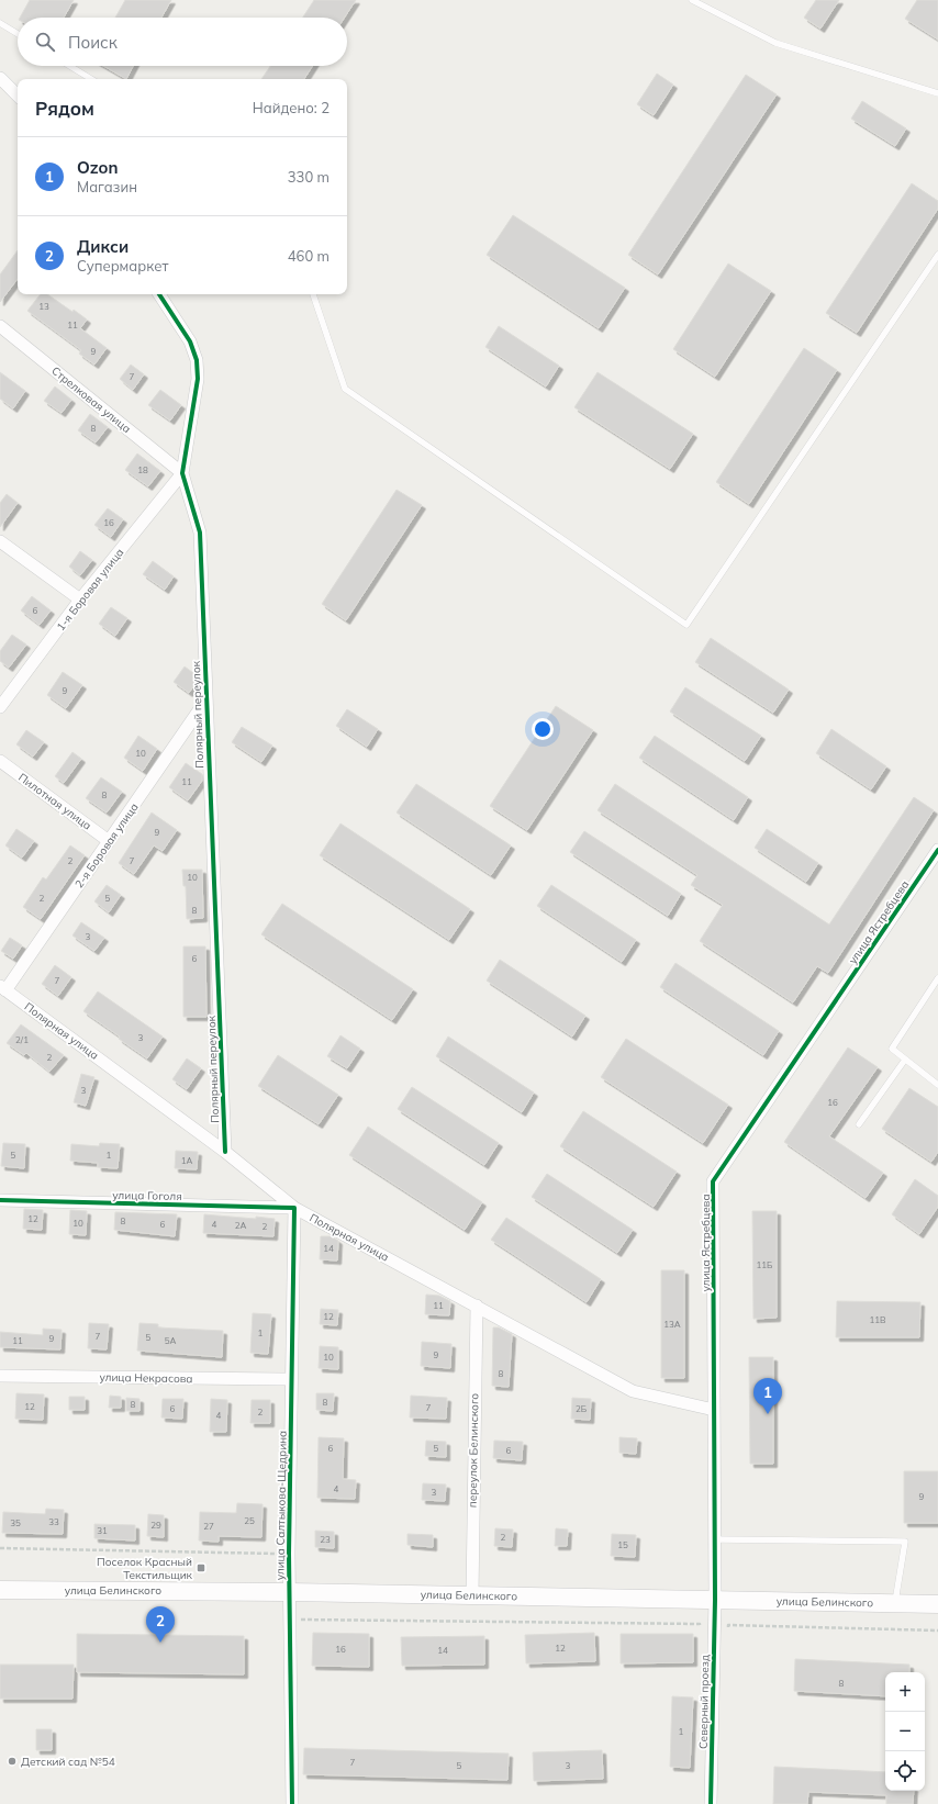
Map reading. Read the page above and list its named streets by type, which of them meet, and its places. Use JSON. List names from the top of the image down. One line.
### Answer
{"streets":{"main road":["улица Белинского"],"street":["Стрелковая улица","1-я Боровая улица","Полярный переулок","Пилотная улица","2-я Боровая улица","улица Ястребцева","Полярная улица","улица Гоголя","улица Некрасова","переулок Белинского","улица Салтыкова-Щедрина","Северный проезд"]},"crossings":[["Стрелковая улица","1-я Боровая улица"],["Стрелковая улица","Полярный переулок"],["1-я Боровая улица","Полярный переулок"],["Полярный переулок","2-я Боровая улица"],["Полярный переулок","Полярная улица"],["Пилотная улица","2-я Боровая улица"],["2-я Боровая улица","Полярная улица"],["улица Ястребцева","Полярная улица"],["улица Ястребцева","улица Белинского"],["улица Ястребцева","Северный проезд"],["Полярная улица","улица Гоголя"],["Полярная улица","переулок Белинского"],["Полярная улица","улица Салтыкова-Щедрина"],["улица Гоголя","улица Салтыкова-Щедрина"],["улица Некрасова","улица Салтыкова-Щедрина"],["переулок Белинского","улица Белинского"],["улица Салтыкова-Щедрина","улица Белинского"],["улица Белинского","Северный проезд"]],"places":{"transit":["Поселок Красный Текстильщик"],"other":["Детский сад №54"]},"house_numbers":["13","11","9","7","8","18","16","6","9","10","11","8","9","2","7","10","2","5","8","3","6","7","3","2/1","2","3","16","5","1","1А","12","8","10","6","4","2А","2","14","11Б","11","12","11В","13А","1","7","5","9","11","5А","9","10","8","8","8","12","7","6","2Б","2","4","6","5","6","4","3","9","25","33","35","29","27","31","2","23","15","12","16","14","8","1","7","5","3"],"page":{"search":"Поиск","heading":["Рядом","Найдено: 2"],"list":[{"mark":"1","name":"Ozon","note":"Магазин","value":"330 m"},{"mark":"2","name":"Дикси","note":"Супермаркет","value":"460 m"}],"pins":["1","2"],"map_buttons":["+","−"]}}
